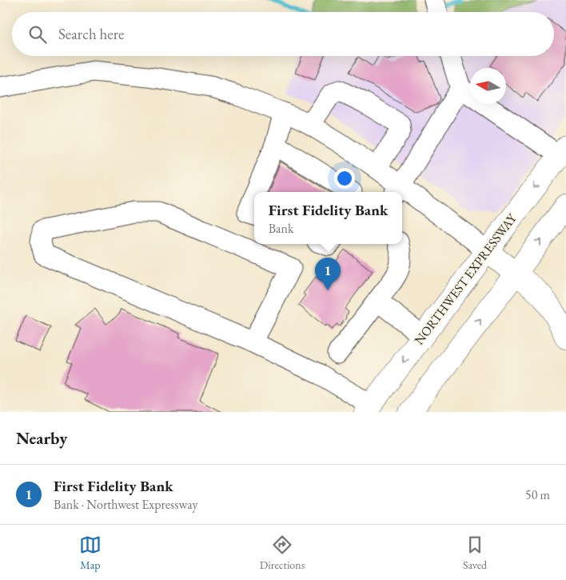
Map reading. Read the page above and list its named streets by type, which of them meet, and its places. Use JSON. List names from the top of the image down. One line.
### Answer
{"streets":{"main road":["NORTHWEST EXPRESSWAY"]},"north":"left","page":{"search":"Search here","popup":["First Fidelity Bank","Bank"],"pins":"1","heading":"Nearby","list":[{"mark":"1","name":"First Fidelity Bank","note":"Bank · Northwest Expressway","value":"50 m"}],"nav":["Map","Directions","Saved"]}}
